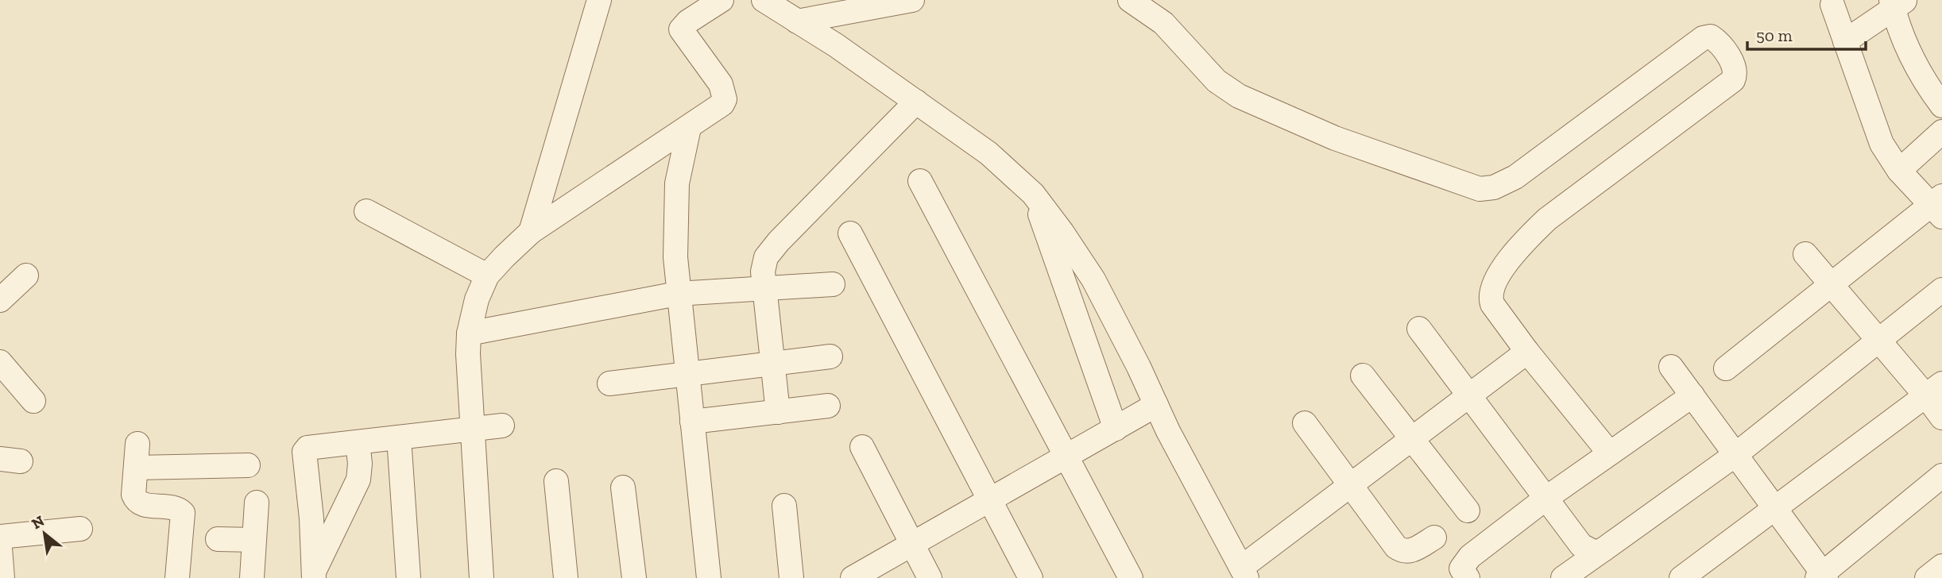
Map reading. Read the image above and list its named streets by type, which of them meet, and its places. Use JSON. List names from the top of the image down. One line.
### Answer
{"scale_bar":"50 m","north":"top left"}
